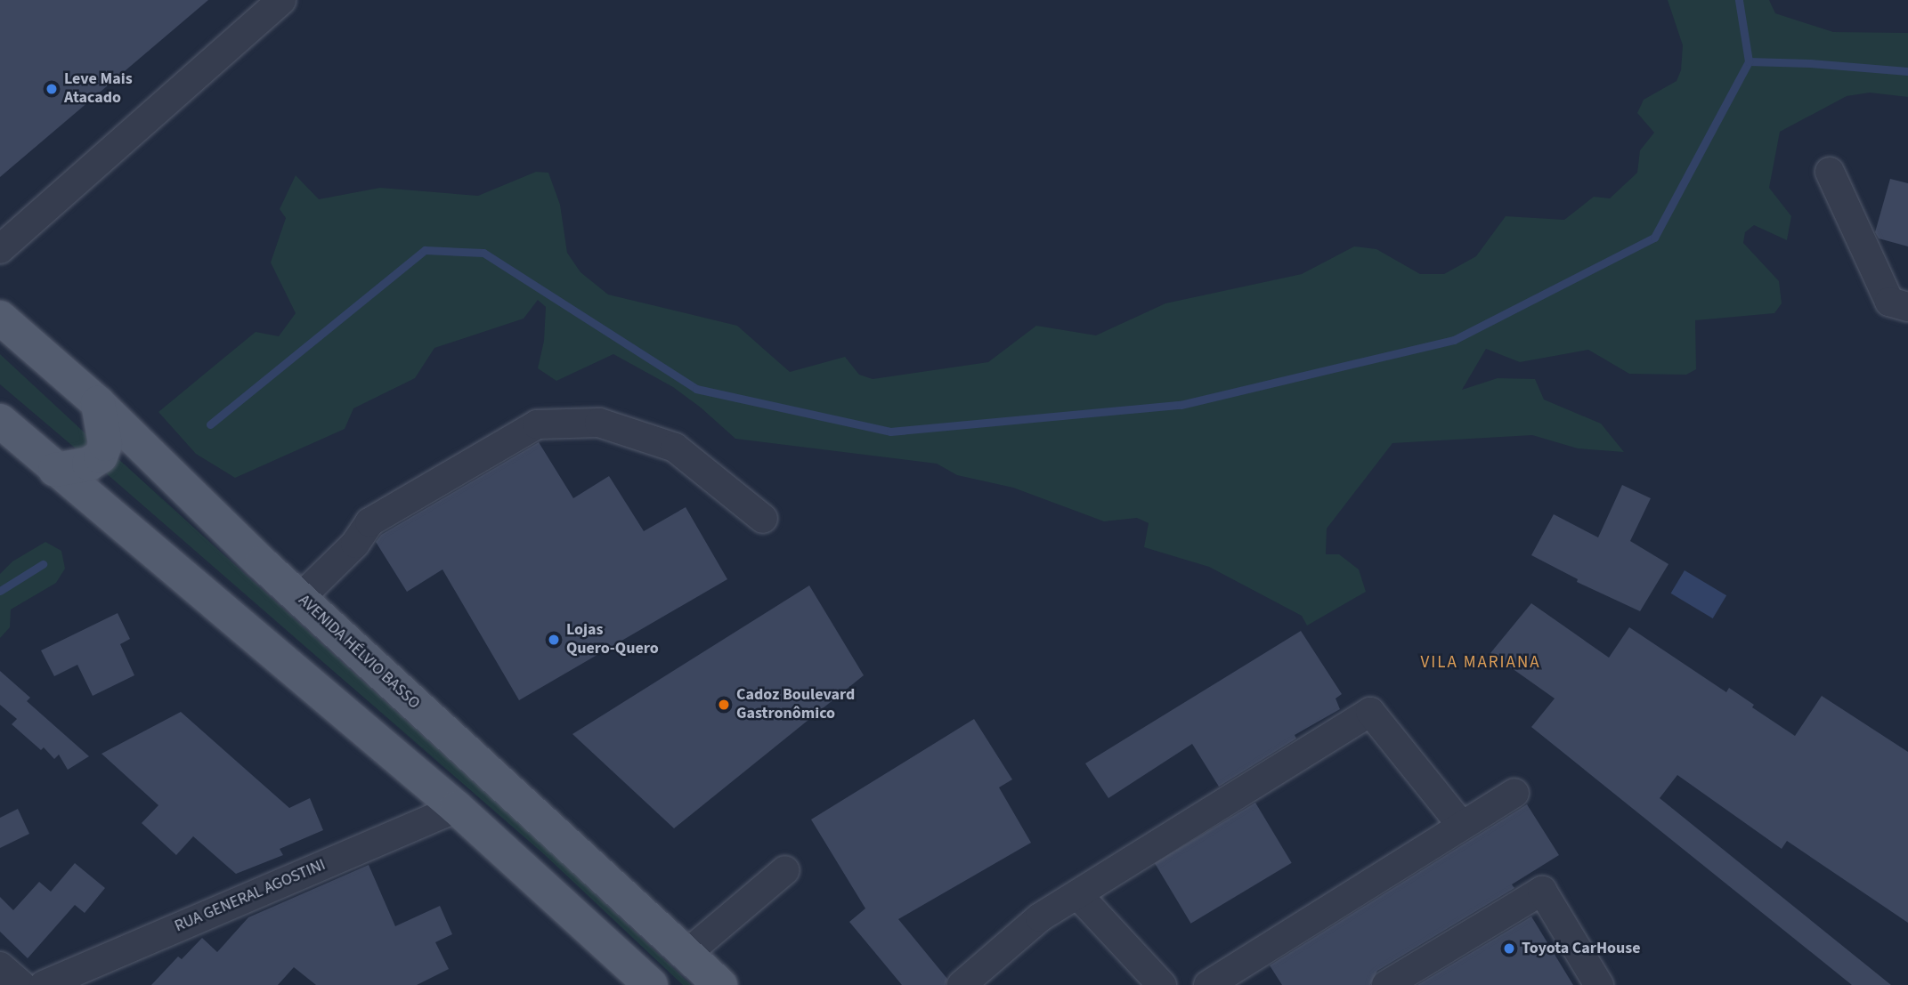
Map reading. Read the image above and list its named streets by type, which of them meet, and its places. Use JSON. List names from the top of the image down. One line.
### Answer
{"streets":{"main road":["AVENIDA HÉLVIO BASSO"],"street":["RUA GENERAL AGOSTINI"]},"districts":["VILA MARIANA"],"places":["Leve Mais Atacado","Lojas Quero-Quero","Cadoz Boulevard Gastronômico","Toyota CarHouse"]}
